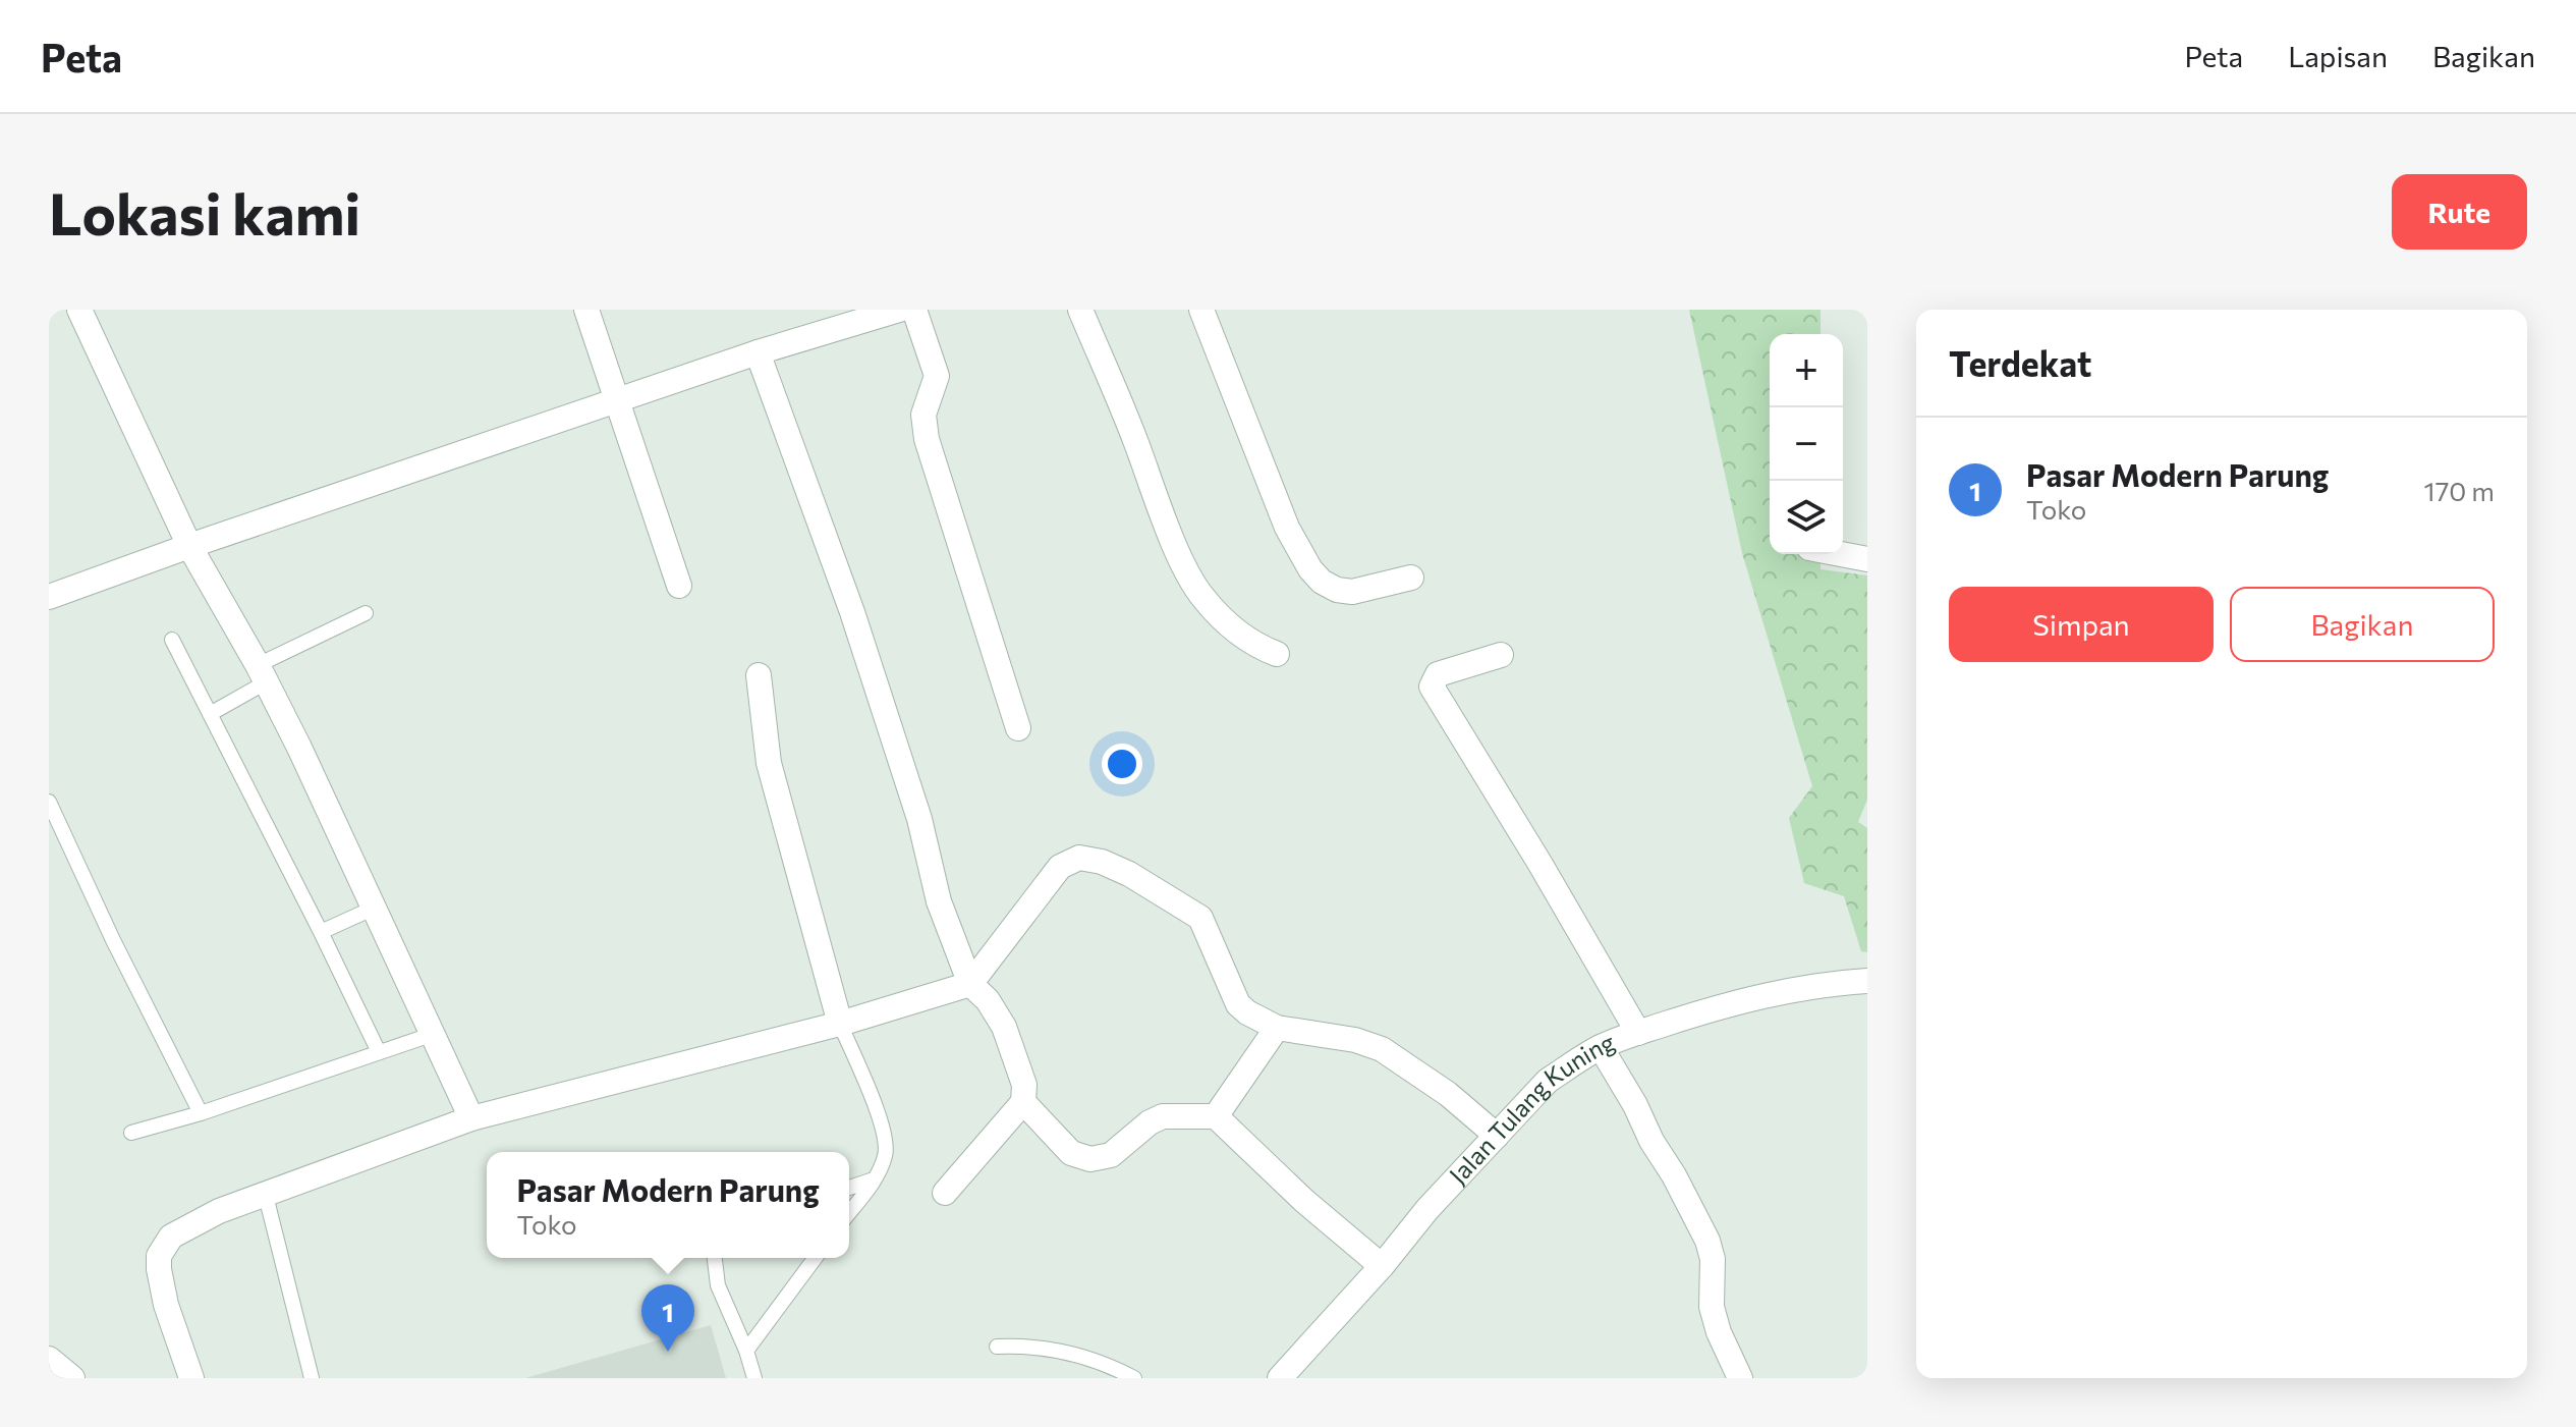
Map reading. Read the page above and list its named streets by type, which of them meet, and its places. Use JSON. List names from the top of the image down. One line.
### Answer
{"streets":{"street":["Jalan Tulang Kuning"]},"page":{"header":"Peta","nav":["Peta","Lapisan","Bagikan"],"buttons":["Rute",["Simpan","Bagikan"]],"title":"Lokasi kami","heading":"Terdekat","map_buttons":["+","−"],"list":[{"mark":"1","name":"Pasar Modern Parung","note":"Toko","value":"170 m"}],"popup":["Pasar Modern Parung","Toko"],"pins":"1"}}
